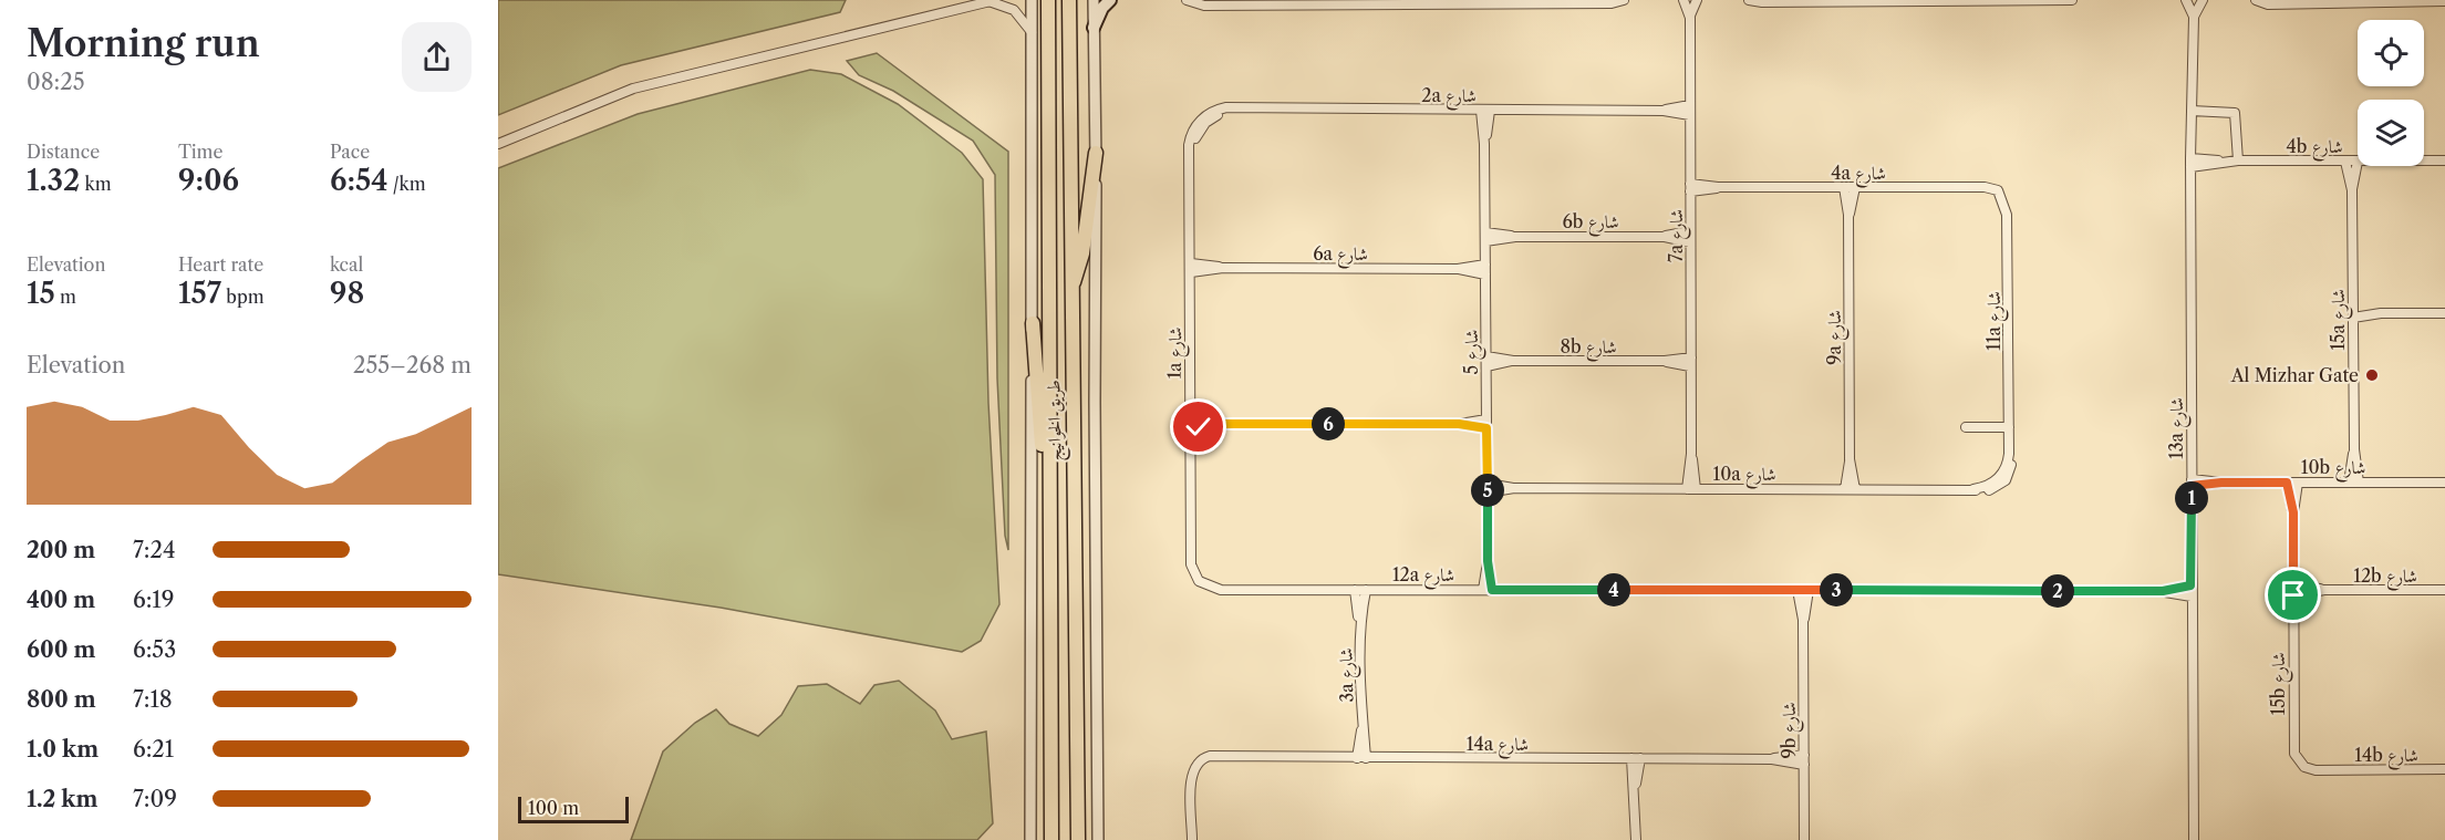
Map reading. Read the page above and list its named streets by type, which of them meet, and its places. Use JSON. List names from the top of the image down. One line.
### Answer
{"streets":{"highway":["طريق الخوانيج"],"street":["2a شارع","4b شارع","4a شارع","6b شارع","7a شارع","6a شارع","15a شارع","11a شارع","9a شارع","8b شارع","شارع 5","1a شارع","13a شارع","10b شارع","10a شارع","12a شارع","12b شارع","3a شارع","15b شارع","9b شارع","14a شارع","14b شارع"]},"crossings":[["2a شارع","7a شارع"],["2a شارع","شارع 5"],["2a شارع","1a شارع"],["4b شارع","15a شارع"],["4b شارع","13a شارع"],["4a شارع","7a شارع"],["4a شارع","11a شارع"],["4a شارع","9a شارع"],["6b شارع","7a شارع"],["6b شارع","شارع 5"],["7a شارع","8b شارع"],["7a شارع","10a شارع"],["6a شارع","شارع 5"],["6a شارع","1a شارع"],["15a شارع","10b شارع"],["11a شارع","10a شارع"],["9a شارع","10a شارع"],["8b شارع","شارع 5"],["شارع 5","10a شارع"],["شارع 5","12a شارع"],["1a شارع","12a شارع"],["13a شارع","10b شارع"],["13a شارع","12a شارع"],["10b شارع","15b شارع"],["12a شارع","3a شارع"],["12a شارع","9b شارع"],["12b شارع","15b شارع"],["3a شارع","14a شارع"],["15b شارع","14b شارع"],["9b شارع","14a شارع"]],"places":["Al Mizhar Gate"],"scale_bar":"100 m","page":{"heading":["Morning run","08:25"],"stats":[["Distance","1.32 km"],["Time","9:06"],["Pace","6:54 /km"],["Elevation","15 m"],["Heart rate","157 bpm"],["kcal","98"]],"chart":["Elevation","255–268 m"],"pins":["6","5","1","3","4","2"],"list":[{"name":"200 m","note":"7:24"},{"name":"400 m","note":"6:19"},{"name":"600 m","note":"6:53"},{"name":"800 m","note":"7:18"},{"name":"1.0 km","note":"6:21"},{"name":"1.2 km","note":"7:09"}],"scale":"100 m"}}
